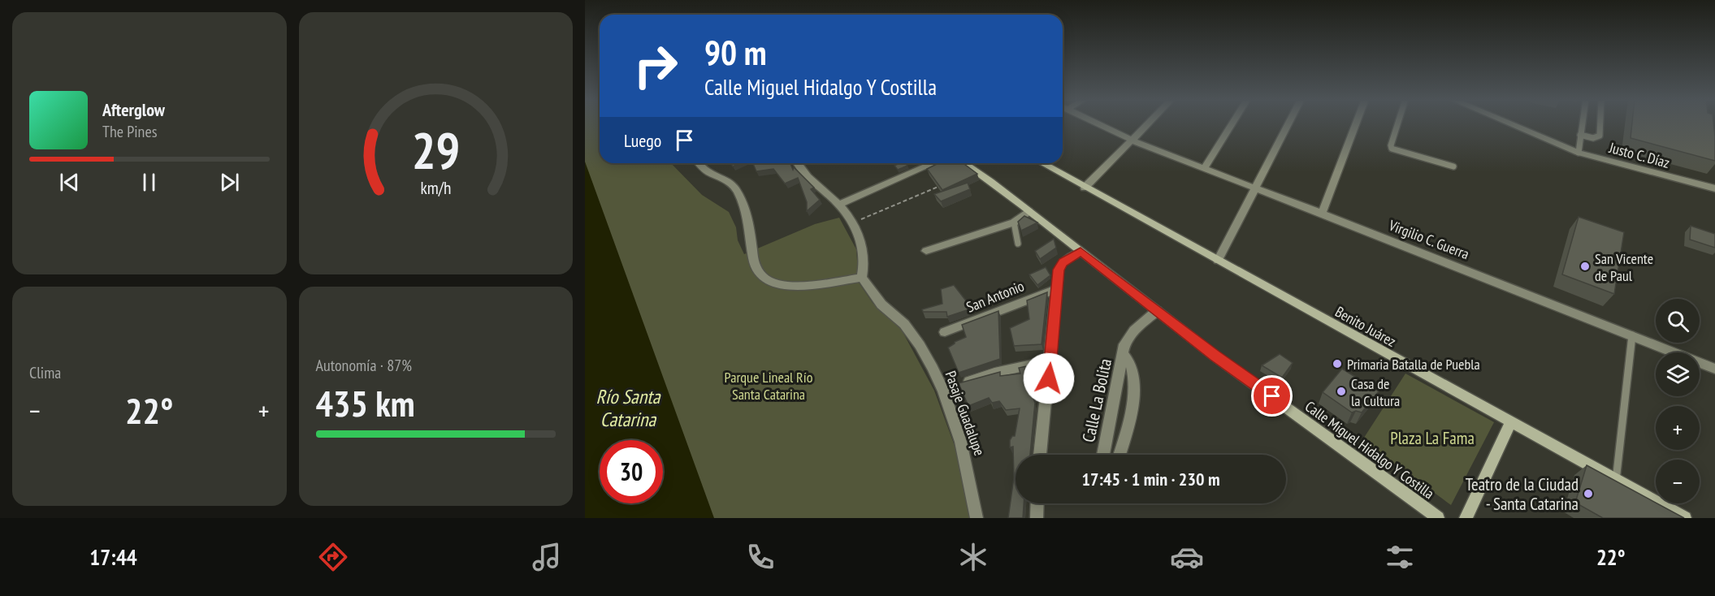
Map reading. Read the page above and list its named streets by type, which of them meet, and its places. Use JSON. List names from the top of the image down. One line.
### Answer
{"streets":{"street":["Justo C. Díaz","Virgilio C. Guerra","San Antonio","Benito Juárez","Calle La Bolita","Pasaje Guadalupe","Calle Miguel Hidalgo Y Costilla"]},"water":["Río Santa Catarina"],"parks":["Parque Lineal Río Santa Catarina","Plaza La Fama"],"places":["San Vicente de Paul","Primaria Batalla de Puebla","Casa de la Cultura","Teatro de la Ciudad - Santa Catarina"],"page":{"turn":["90 m","Calle Miguel Hidalgo Y Costilla"],"song":["Afterglow","The Pines"],"then":"Luego","tile":["Clima",["Autonomía · 87%","435 km"]],"map_buttons":["+","−"],"heat":["−","22°","+"],"limit":"30","trip":"17:45 · 1 min · 230 m","tabs":["17:44","22°"],"gauge":["29","km/h"]}}
